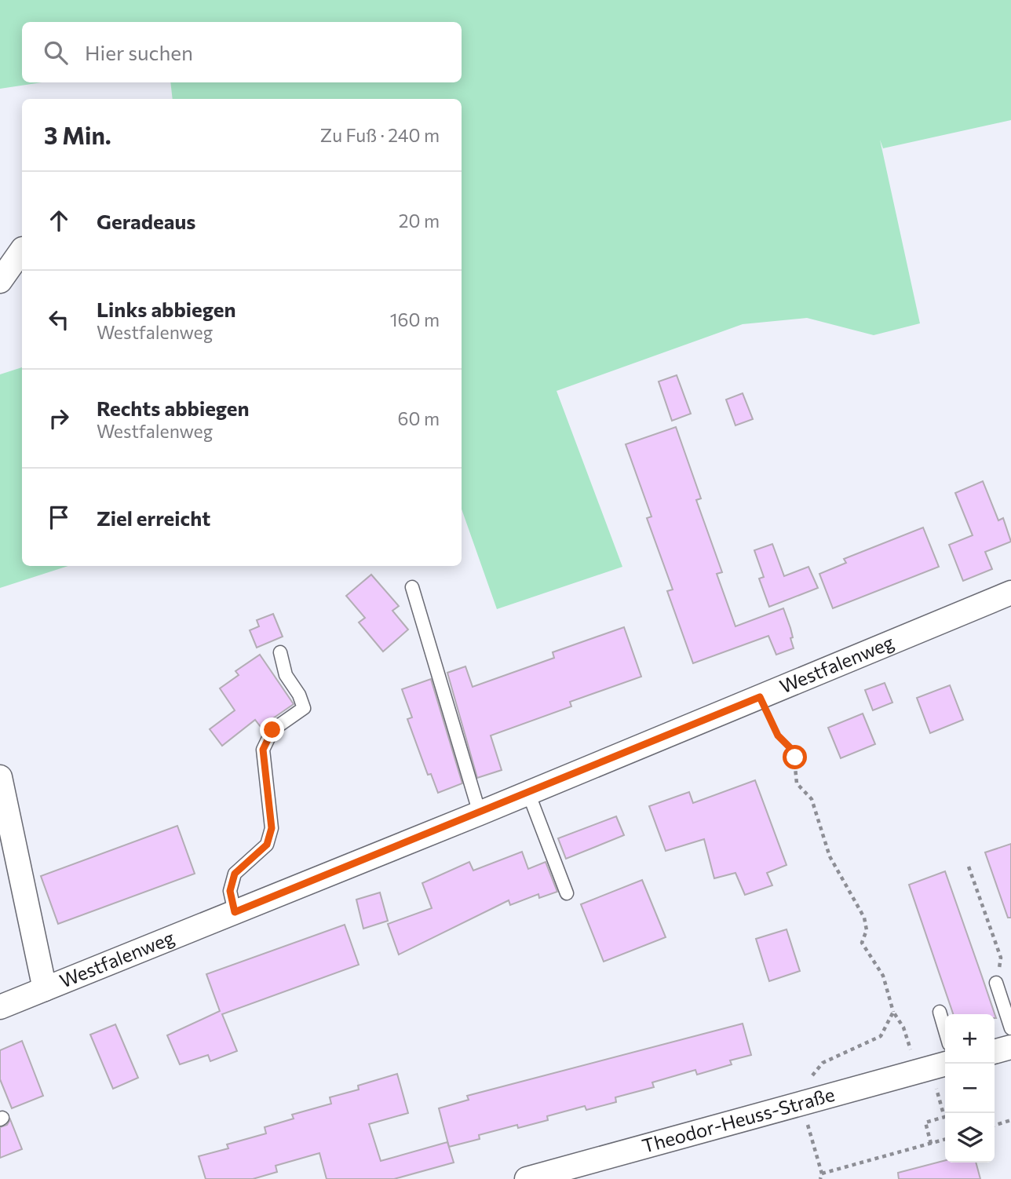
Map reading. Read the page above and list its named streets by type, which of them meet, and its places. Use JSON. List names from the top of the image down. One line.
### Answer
{"streets":{"street":["Westfalenweg","Theodor-Heuss-Straße"]},"page":{"search":"Hier suchen","heading":["3 Min.","Zu Fuß · 240 m"],"list":[["Geradeaus","20 m"],["Links abbiegen","Westfalenweg","160 m"],["Rechts abbiegen","Westfalenweg","60 m"],"Ziel erreicht"],"map_buttons":["+","−"]}}
